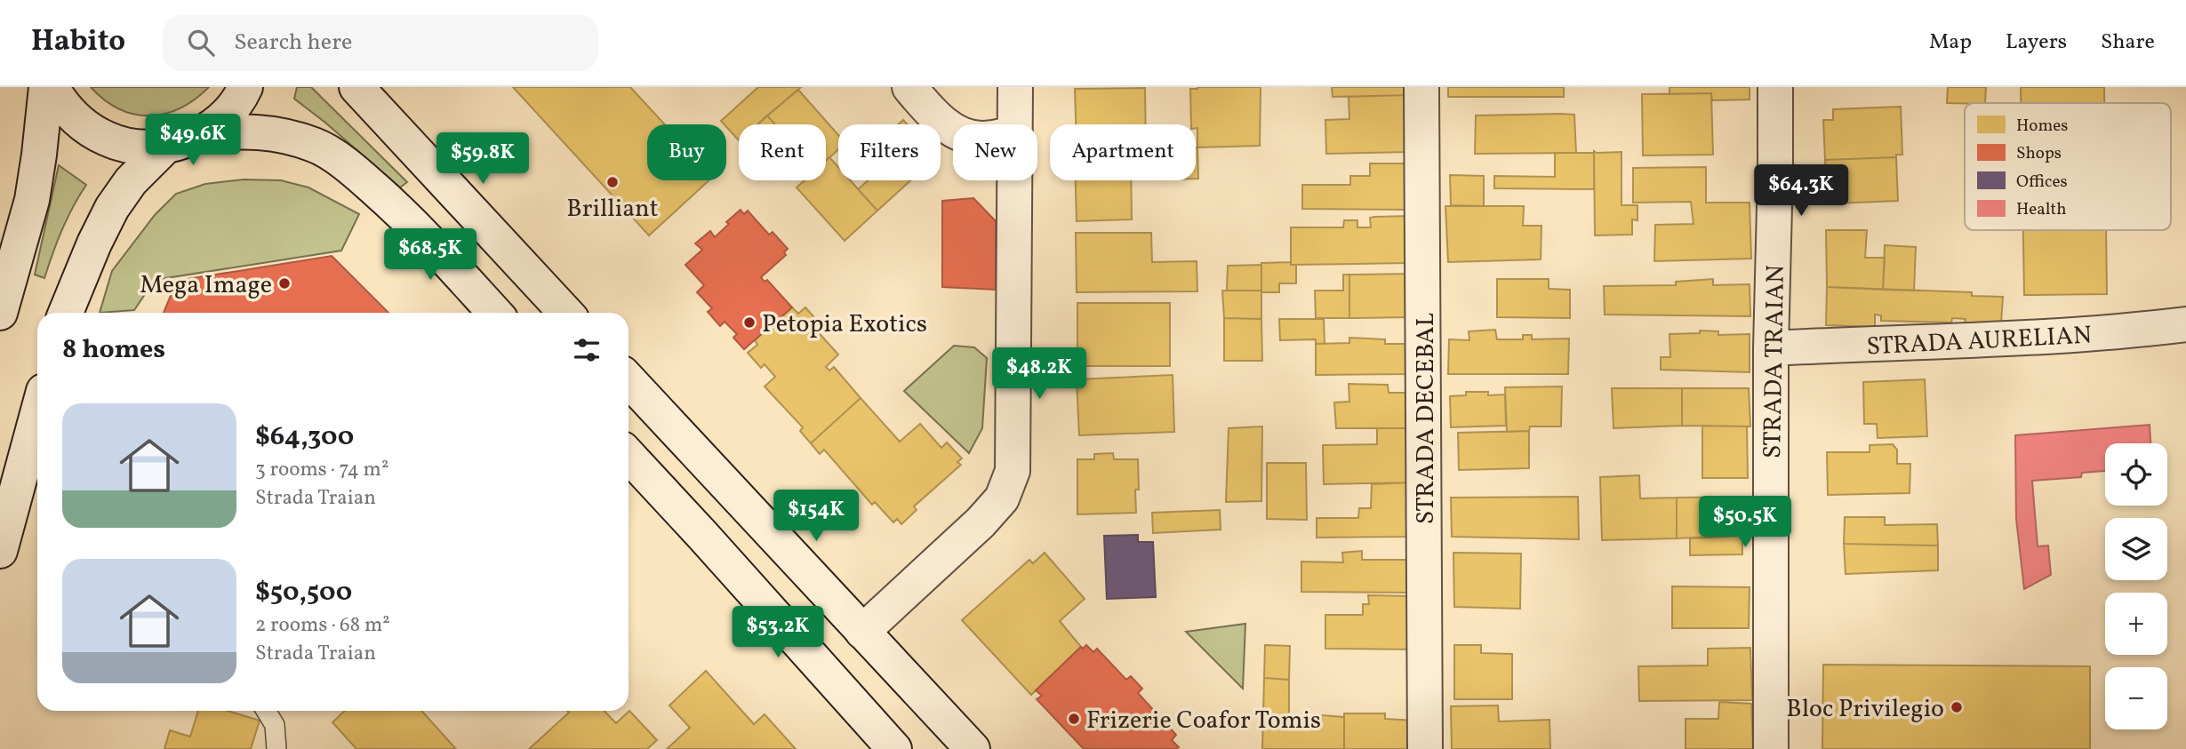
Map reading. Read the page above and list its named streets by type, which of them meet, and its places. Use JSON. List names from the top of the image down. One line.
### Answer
{"streets":{"street":["STRADA AURELIAN","STRADA TRAIAN","STRADA DECEBAL"]},"crossings":[["STRADA AURELIAN","STRADA TRAIAN"]],"places":["Brilliant","Mega Image","Petopia Exotics","Bloc Privilegio","Frizerie Coafor Tomis"],"legend":["Homes","Shops","Offices","Health"],"page":{"header":"Habito","search":"Search here","nav":["Map","Layers","Share"],"price":["$49.6K","$59.8K","$64.3K","$68.5K","$48.2K","$154K","$50.5K","$53.2K"],"chip":["Buy","Rent","Filters","New","Apartment"],"heading":"8 homes","list":[{"name":"$64,300","note":"3 rooms · 74 m² · Strada Traian"},{"name":"$50,500","note":"2 rooms · 68 m² · Strada Traian"}],"map_buttons":["+","−"]}}
